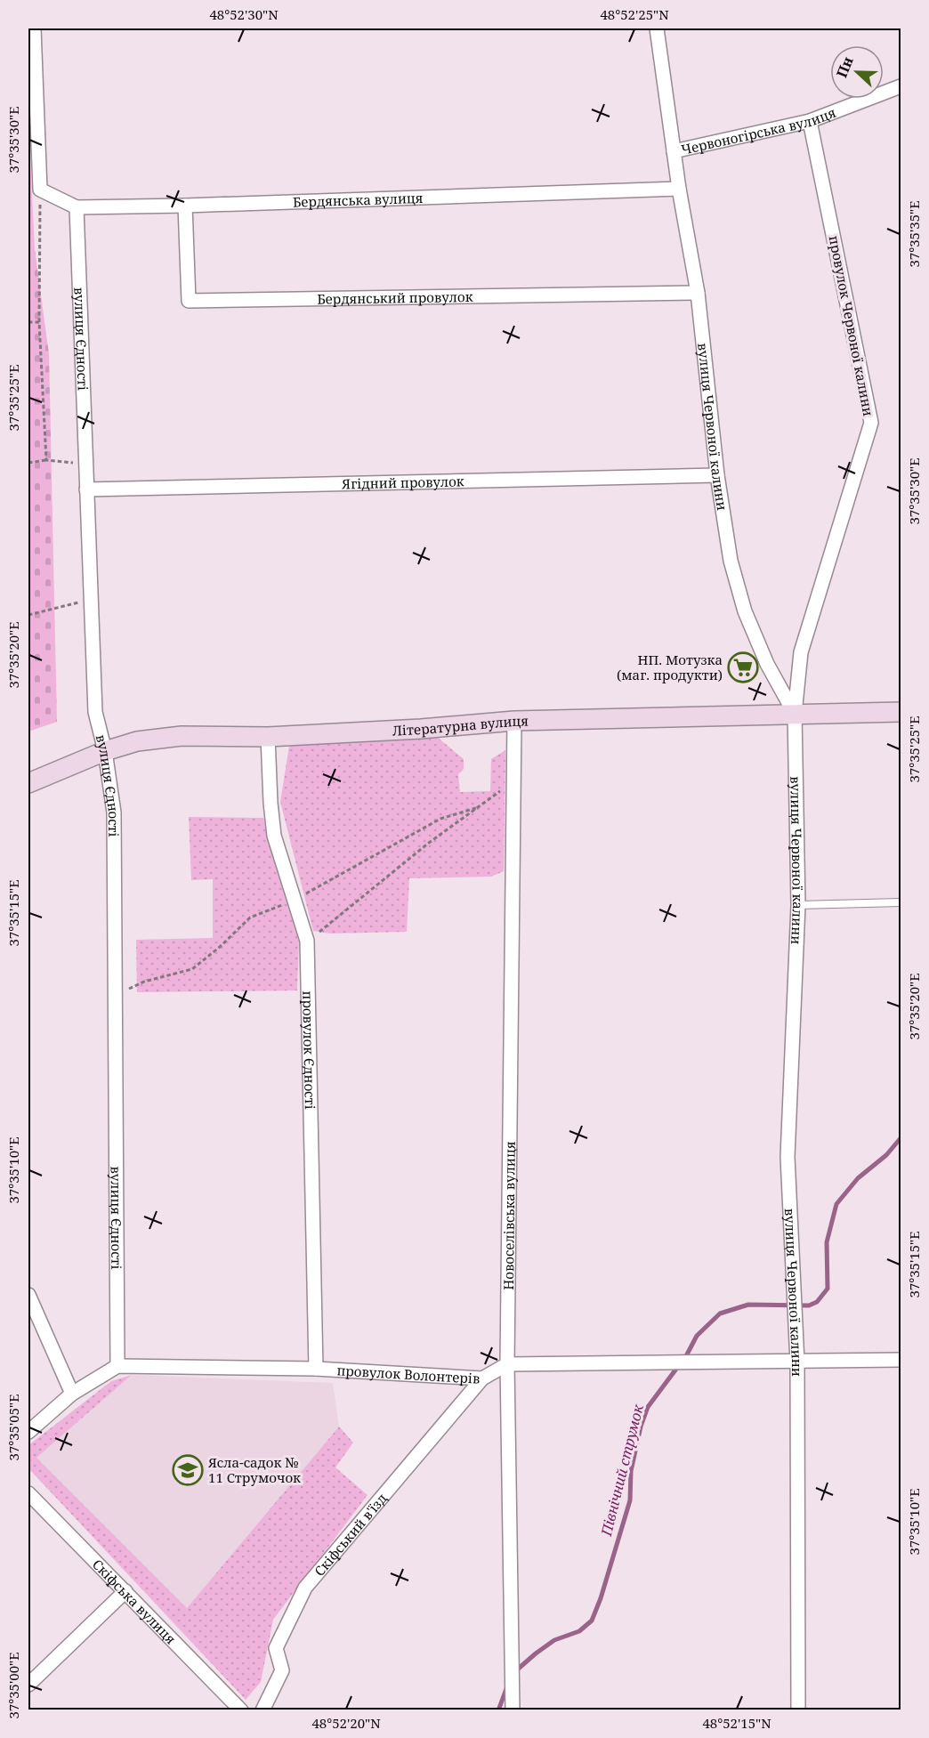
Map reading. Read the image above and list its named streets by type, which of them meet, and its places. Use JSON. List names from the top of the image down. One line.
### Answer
{"streets":{"street":["Червоногірська вулиця","Бердянська вулиця","Бердянський провулок","провулок Червоної калини","вулиця Єдності","вулиця Червоної калини","Ягідний провулок","Літературна вулиця","провулок Єдності","Новоселівська вулиця","провулок Волонтерів","Скіфський в'їзд","Скіфська вулиця"]},"crossings":[["Червоногірська вулиця","провулок Червоної калини"],["Червоногірська вулиця","вулиця Червоної калини"],["Бердянська вулиця","Бердянський провулок"],["Бердянська вулиця","вулиця Єдності"],["Бердянська вулиця","вулиця Червоної калини"],["Бердянський провулок","вулиця Червоної калини"],["провулок Червоної калини","вулиця Червоної калини"],["провулок Червоної калини","Літературна вулиця"],["вулиця Єдності","Ягідний провулок"],["вулиця Єдності","Літературна вулиця"],["вулиця Єдності","провулок Волонтерів"],["вулиця Червоної калини","Ягідний провулок"],["вулиця Червоної калини","Літературна вулиця"],["вулиця Червоної калини","провулок Волонтерів"],["Літературна вулиця","провулок Єдності"],["Літературна вулиця","Новоселівська вулиця"],["провулок Єдності","провулок Волонтерів"],["Новоселівська вулиця","провулок Волонтерів"],["провулок Волонтерів","Скіфський в'їзд"]],"water":["Північний струмок"],"places":{"supermarket":["НП. Мотузка (маг. продукти)"],"school or university":["Ясла-садок № 11 Струмочок"]},"north":"left","coordinates":["48°52'30\"N","48°52'25\"N","37°35'30\"E","37°35'35\"E","37°35'25\"E","37°35'20\"E","37°35'15\"E","37°35'10\"E","37°35'05\"E","37°35'00\"E","48°52'20\"N","48°52'15\"N"]}
